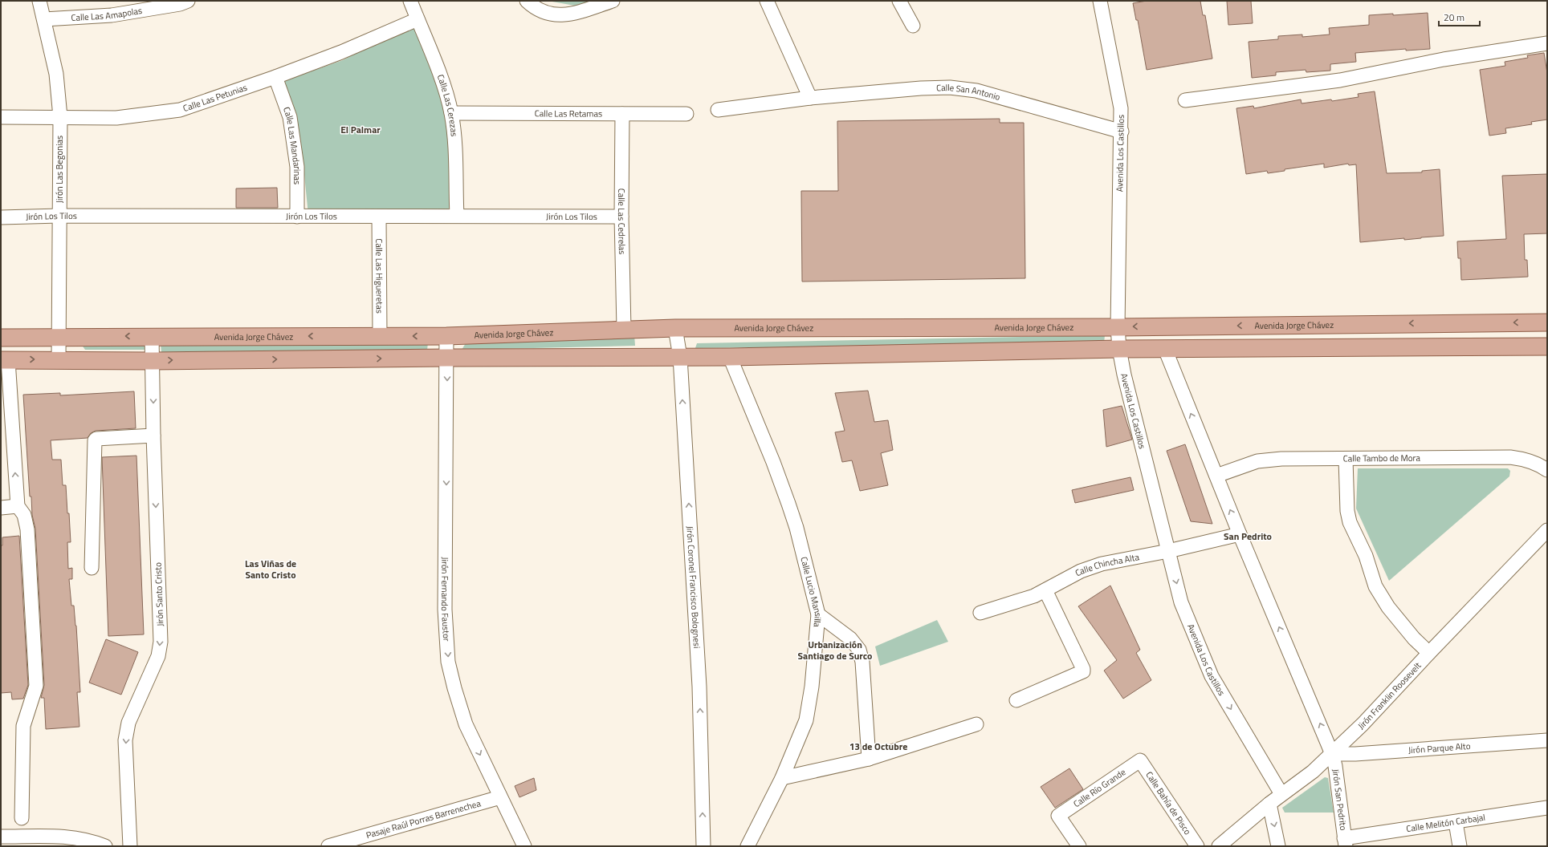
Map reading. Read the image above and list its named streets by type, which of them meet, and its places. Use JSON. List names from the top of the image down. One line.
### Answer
{"streets":{"main road":["Avenida Jorge Chávez"],"street":["Calle Las Amapolas","Calle San Antonio","Calle Las Petunias","Calle Las Cerezas","Calle Las Retamas","Calle Las Mandarinas","Avenida Los Castillos","Jirón Las Begonias","Jirón Los Tilos","Calle Las Cedrelas","Calle Las Higueretas","Calle Tambo de Mora","Calle Chincha Alta","Jirón Coronel Francisco Bolognesi","Calle Lucio Mansilla","Jirón Santo Cristo","Jirón Fernando Faustor","Jirón Franklin Roosevelt","Jirón Parque Alto","Calle Río Grande","Jirón San Pedrito","Calle Bahía de Pisco","Pasaje Raúl Porras Barrenechea","Calle Melitón Carbajal"]},"crossings":[["Calle Las Amapolas","Jirón Las Begonias"],["Calle San Antonio","Avenida Los Castillos"],["Calle Las Petunias","Calle Las Cerezas"],["Calle Las Petunias","Calle Las Mandarinas"],["Calle Las Petunias","Jirón Las Begonias"],["Calle Las Cerezas","Calle Las Retamas"],["Calle Las Cerezas","Jirón Los Tilos"],["Calle Las Retamas","Calle Las Cedrelas"],["Calle Las Mandarinas","Jirón Los Tilos"],["Avenida Los Castillos","Avenida Jorge Chávez"],["Avenida Los Castillos","Calle Chincha Alta"],["Avenida Los Castillos","Jirón Franklin Roosevelt"],["Jirón Las Begonias","Jirón Los Tilos"],["Jirón Las Begonias","Avenida Jorge Chávez"],["Jirón Los Tilos","Calle Las Cedrelas"],["Jirón Los Tilos","Calle Las Higueretas"],["Calle Las Cedrelas","Avenida Jorge Chávez"],["Calle Las Higueretas","Avenida Jorge Chávez"],["Avenida Jorge Chávez","Jirón Coronel Francisco Bolognesi"],["Avenida Jorge Chávez","Jirón Santo Cristo"],["Avenida Jorge Chávez","Jirón Fernando Faustor"],["Calle Tambo de Mora","Jirón San Pedrito"],["Calle Chincha Alta","Jirón San Pedrito"],["Jirón Fernando Faustor","Pasaje Raúl Porras Barrenechea"],["Jirón Franklin Roosevelt","Jirón Parque Alto"],["Jirón Franklin Roosevelt","Jirón San Pedrito"],["Jirón Parque Alto","Jirón San Pedrito"],["Calle Río Grande","Calle Bahía de Pisco"],["Jirón San Pedrito","Calle Melitón Carbajal"]],"one_way":["Jirón Coronel Francisco Bolognesi","Jirón Fernando Faustor"],"districts":["El Palmar","San Pedrito","Las Viñas de Santo Cristo","Urbanización Santiago de Surco","13 de Octubre"],"scale_bar":"20 m"}
